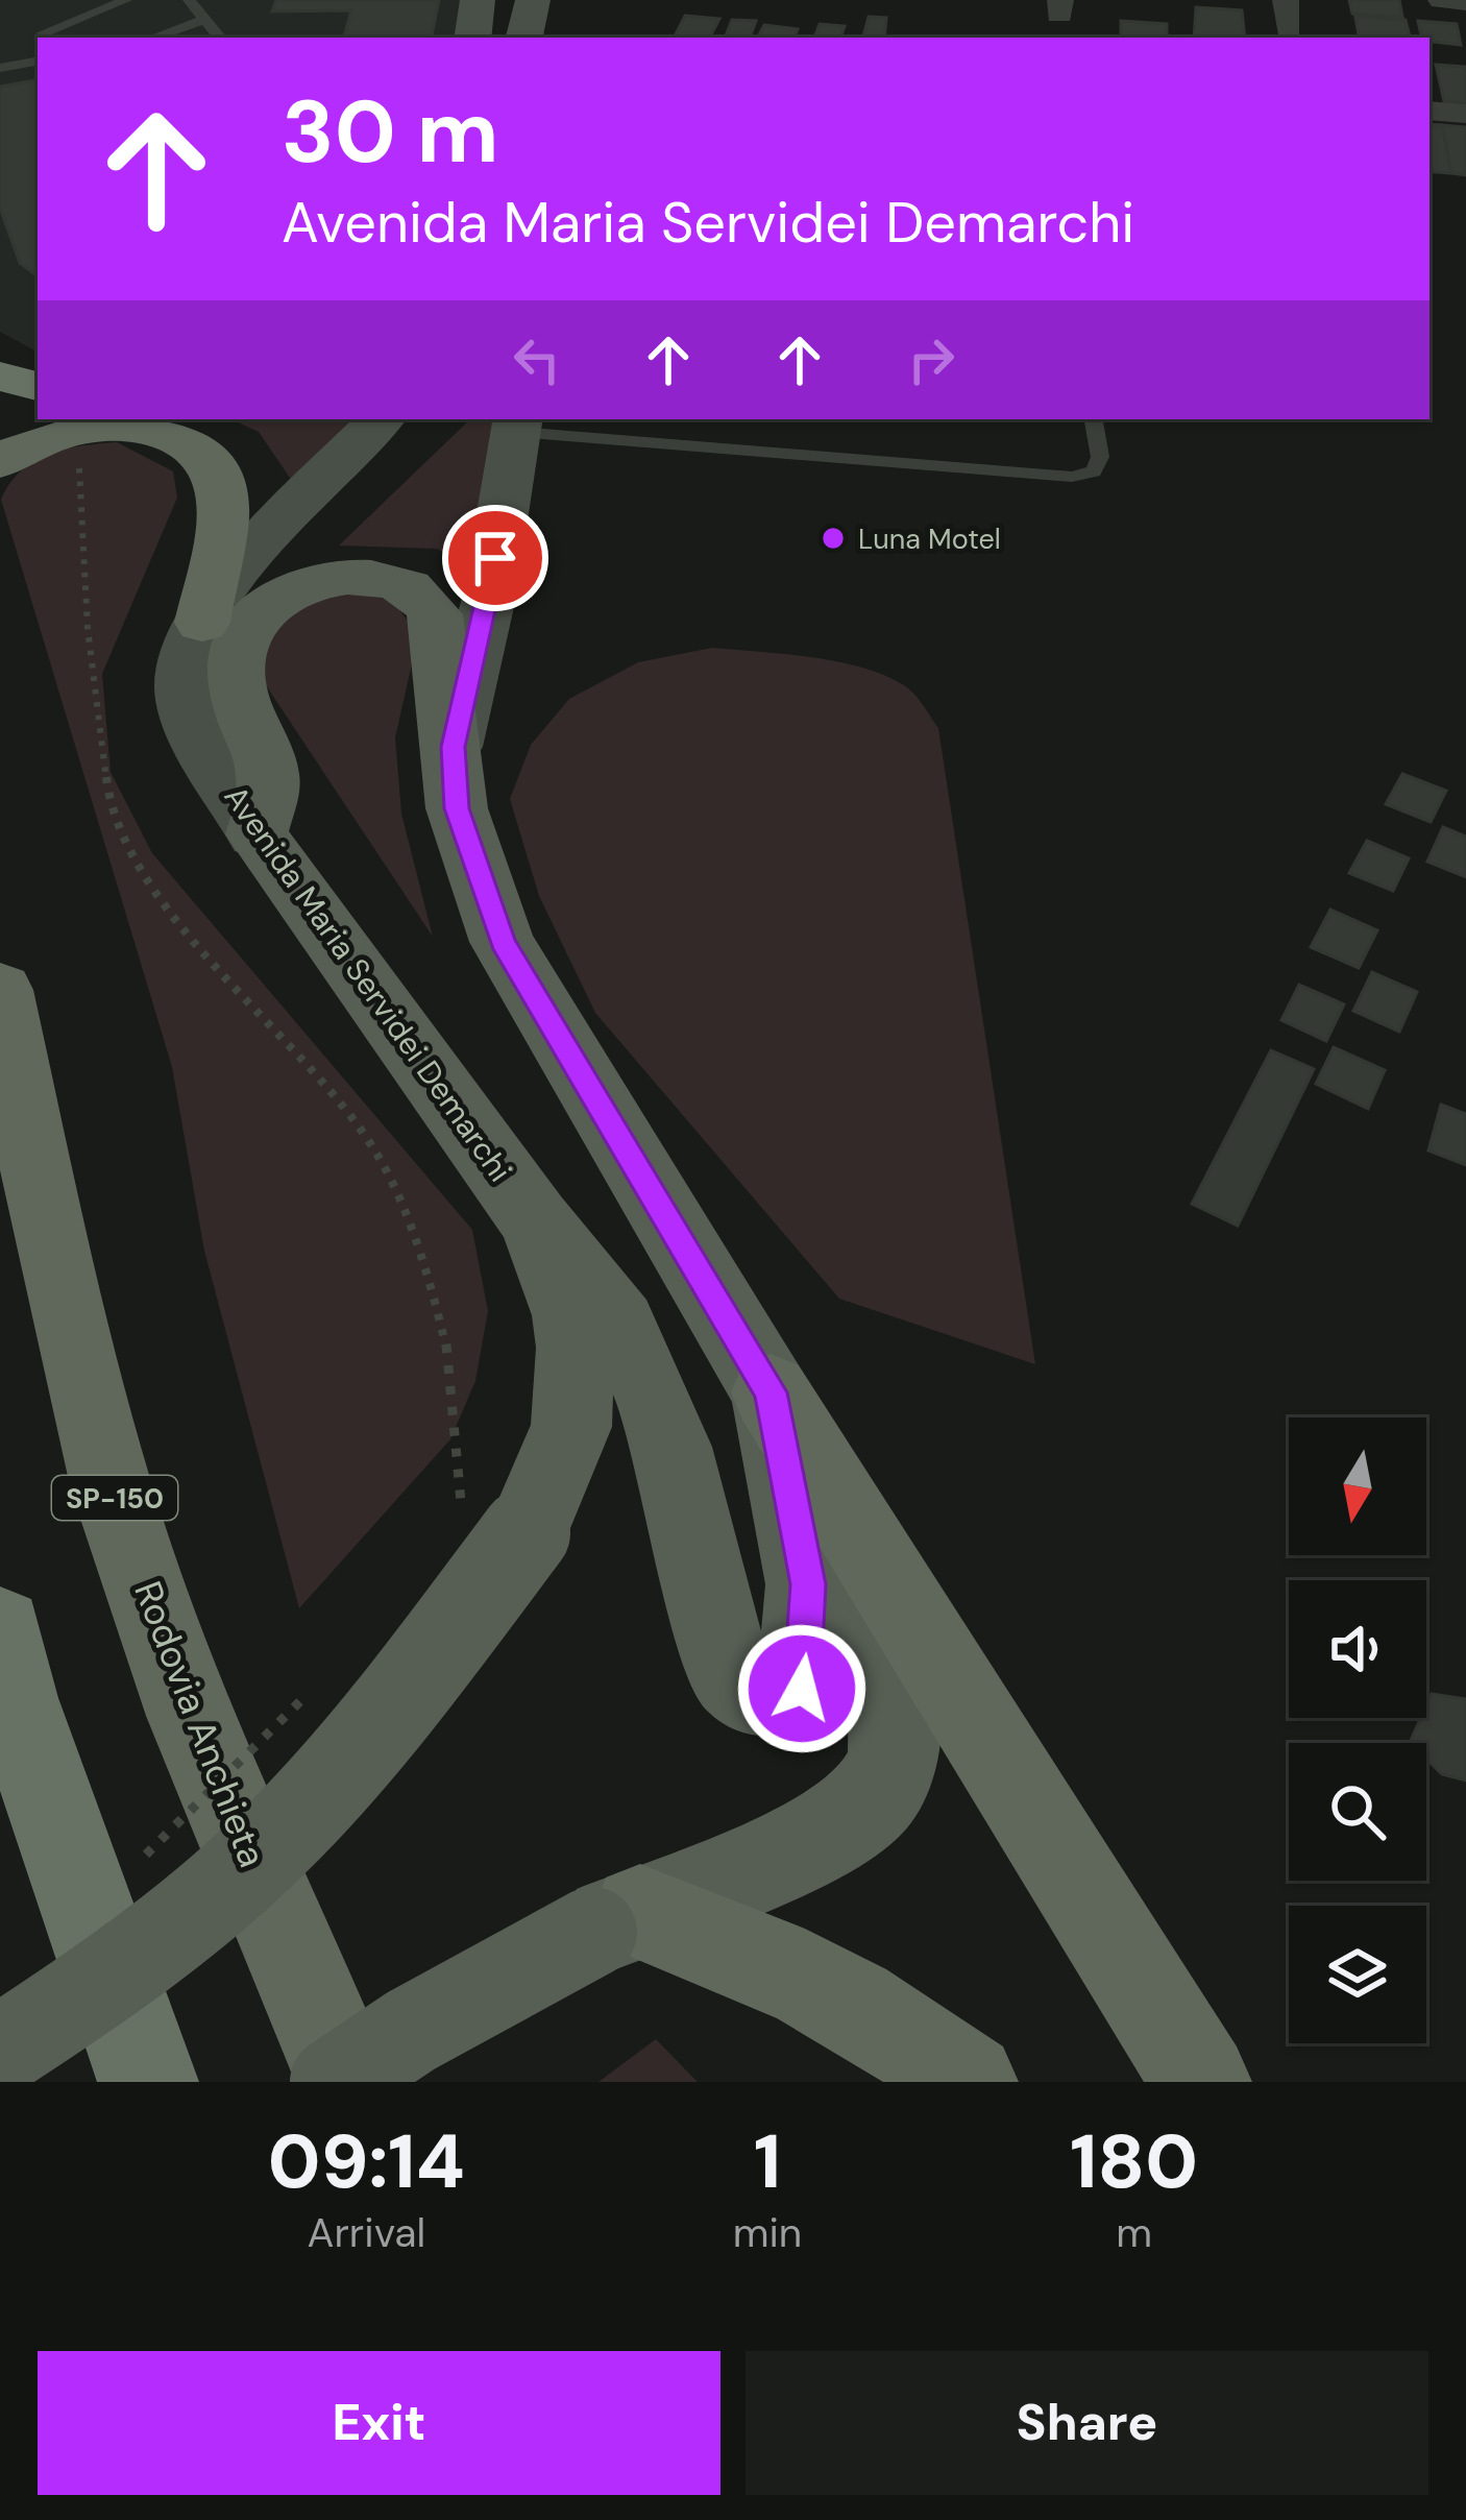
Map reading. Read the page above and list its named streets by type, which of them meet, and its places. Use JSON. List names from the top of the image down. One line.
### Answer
{"streets":{"highway":["SP-150","Rodovia Anchieta"],"main road":["Avenida Maria Servidei Demarchi"]},"places":["Luna Motel"],"north":"bottom","page":{"turn":["30 m","Avenida Maria Servidei Demarchi"],"eta":["09:14","Arrival","1","min","180","m"],"buttons":["Exit","Share"]}}
